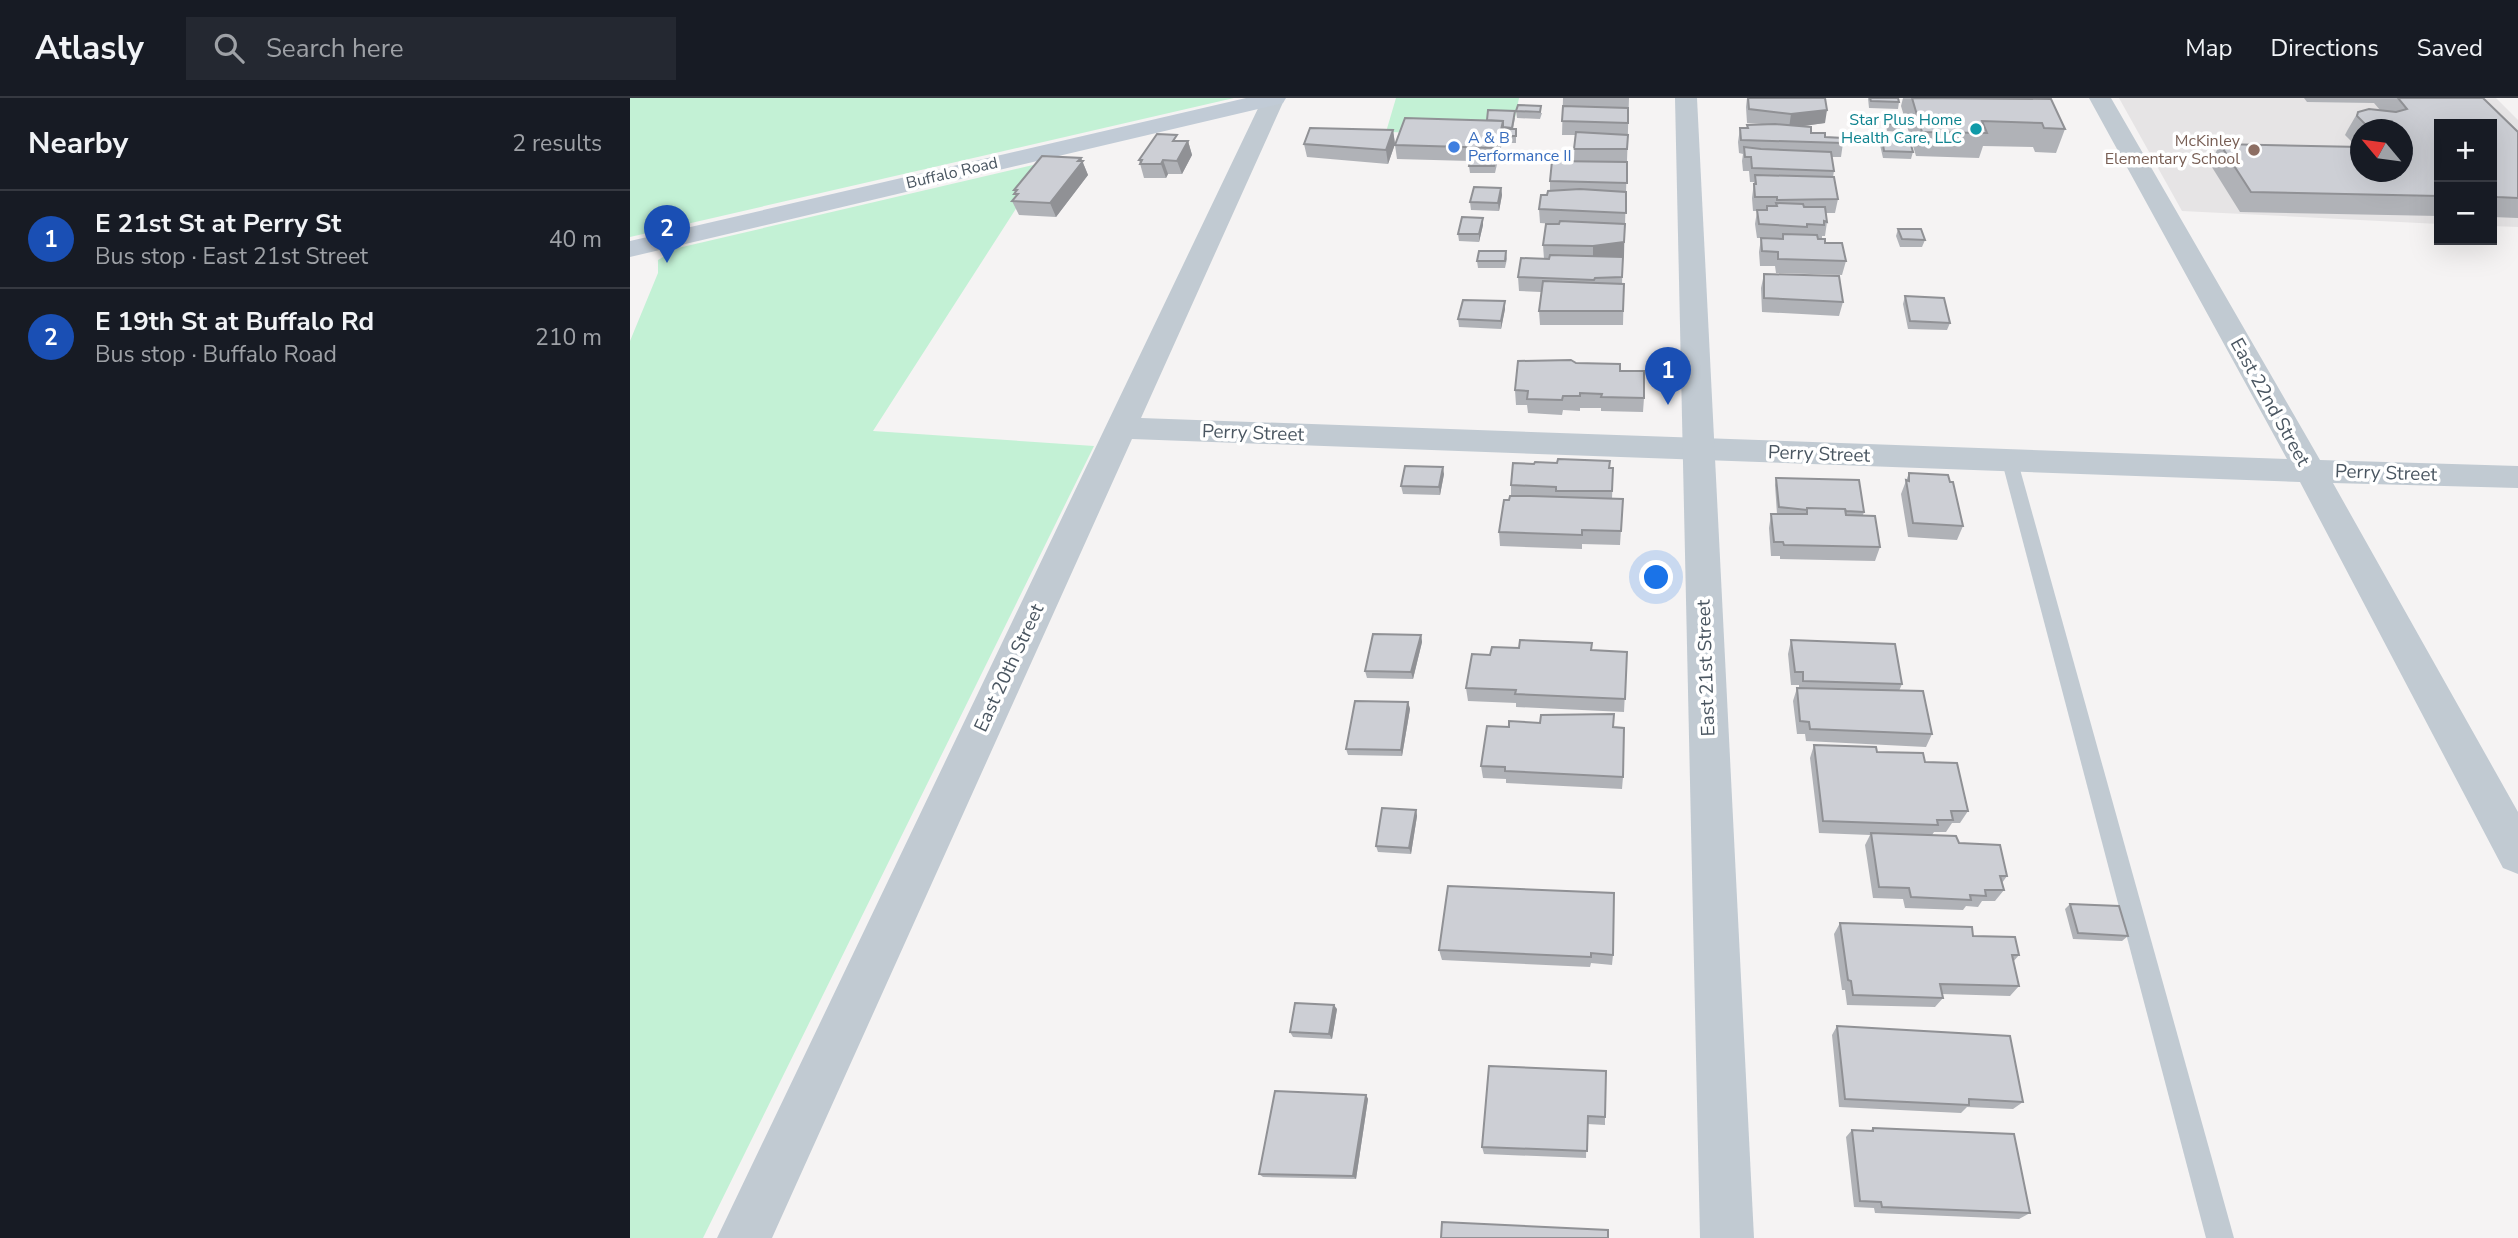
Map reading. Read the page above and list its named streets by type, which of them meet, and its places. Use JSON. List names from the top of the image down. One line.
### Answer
{"streets":{"main road":["Buffalo Road"],"street":["East 22nd Street","Perry Street","East 20th Street","East 21st Street"]},"crossings":[["Buffalo Road","East 20th Street"],["East 22nd Street","Perry Street"],["Perry Street","East 20th Street"],["Perry Street","East 21st Street"]],"places":["Star Plus Home Health Care, LLC","A & B Performance II","McKinley Elementary School"],"north":"top left","page":{"header":"Atlasly","search":"Search here","nav":["Map","Directions","Saved"],"heading":["Nearby","2 results"],"map_buttons":["+","−"],"list":[{"mark":"1","name":"E 21st St at Perry St","note":"Bus stop · East 21st Street","value":"40 m"},{"mark":"2","name":"E 19th St at Buffalo Rd","note":"Bus stop · Buffalo Road","value":"210 m"}],"pins":["2","1"]}}
